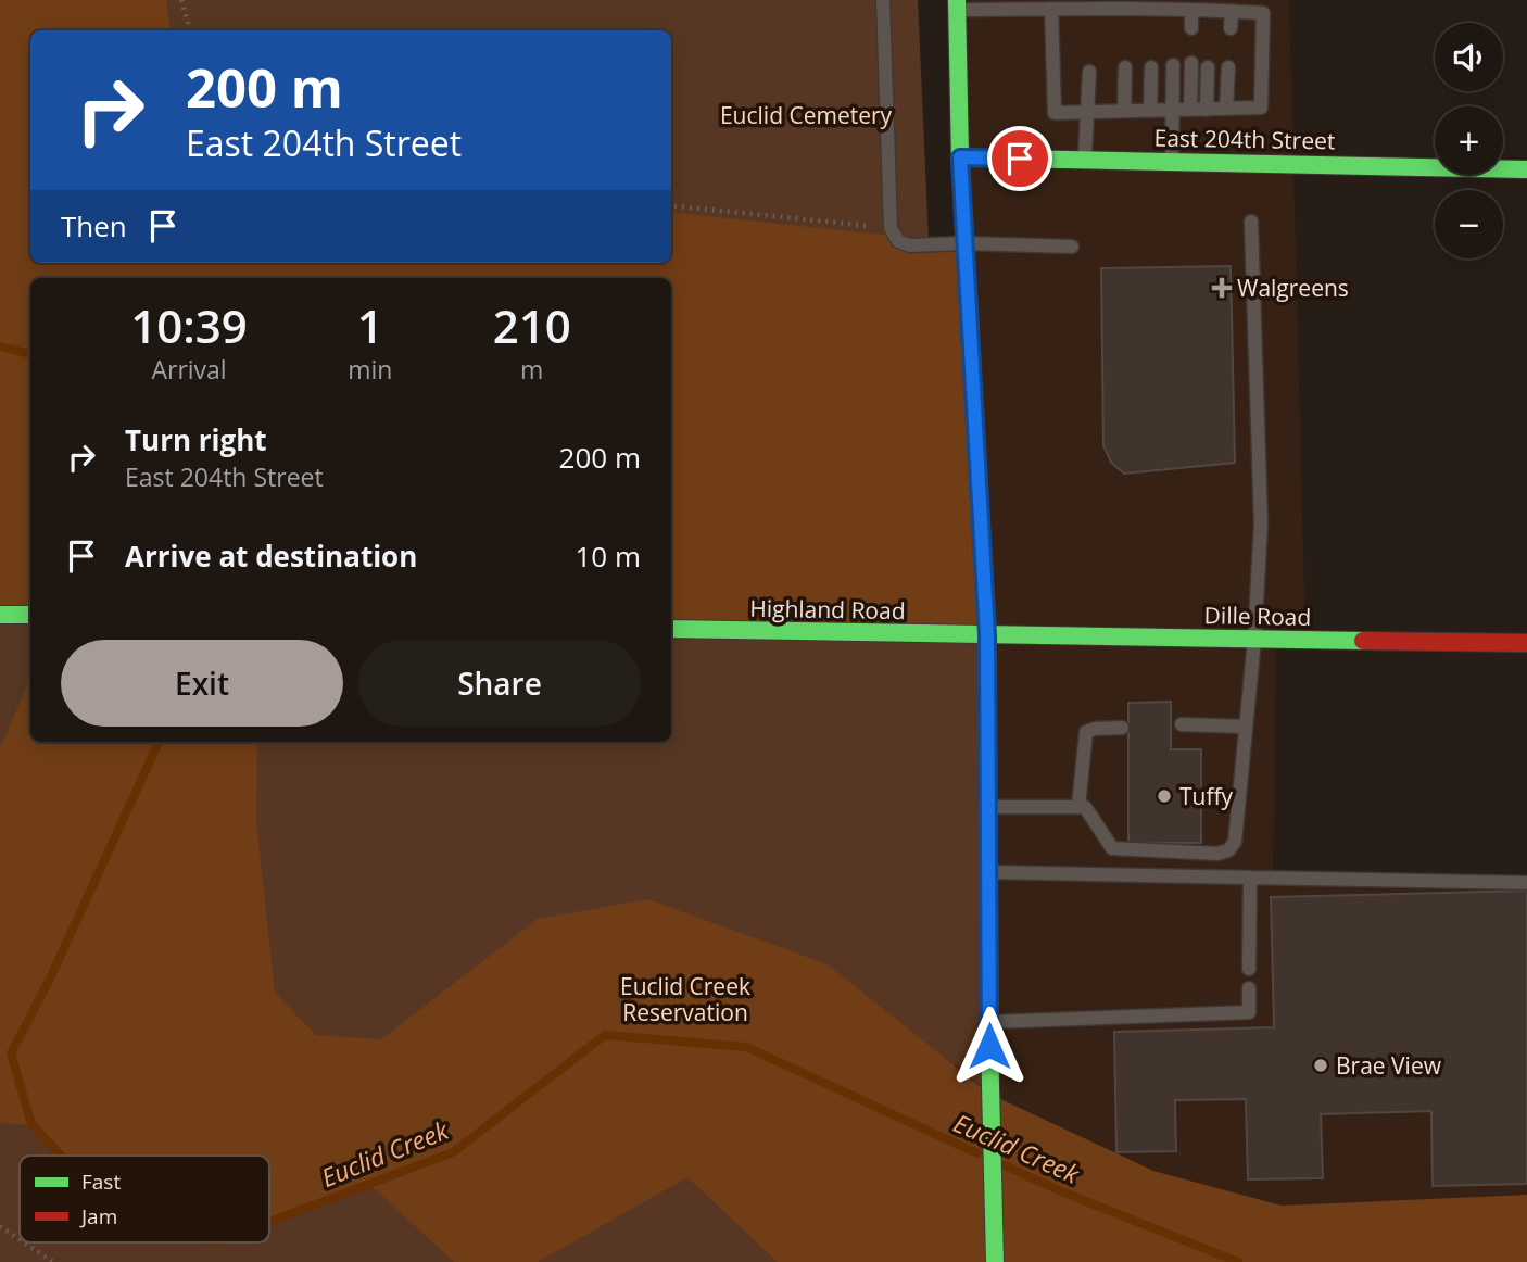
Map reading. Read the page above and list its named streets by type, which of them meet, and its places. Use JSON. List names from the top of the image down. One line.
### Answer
{"streets":{"street":["East 204th Street","Highland Road","Dille Road"]},"crossings":[["Highland Road","Dille Road"]],"water":["Euclid Creek"],"parks":["Euclid Cemetery","Euclid Creek Reservation"],"places":{"health":["Walgreens"],"other":["Tuffy","Brae View"]},"legend":["Fast","Jam"],"page":{"map_buttons":["+","−"],"turn":["200 m","East 204th Street"],"then":"Then","eta":["10:39","Arrival","1","min","210","m"],"list":[{"name":"Turn right","note":"East 204th Street","value":"200 m"},{"name":"Arrive at destination","value":"10 m"}],"buttons":["Exit","Share"]}}
